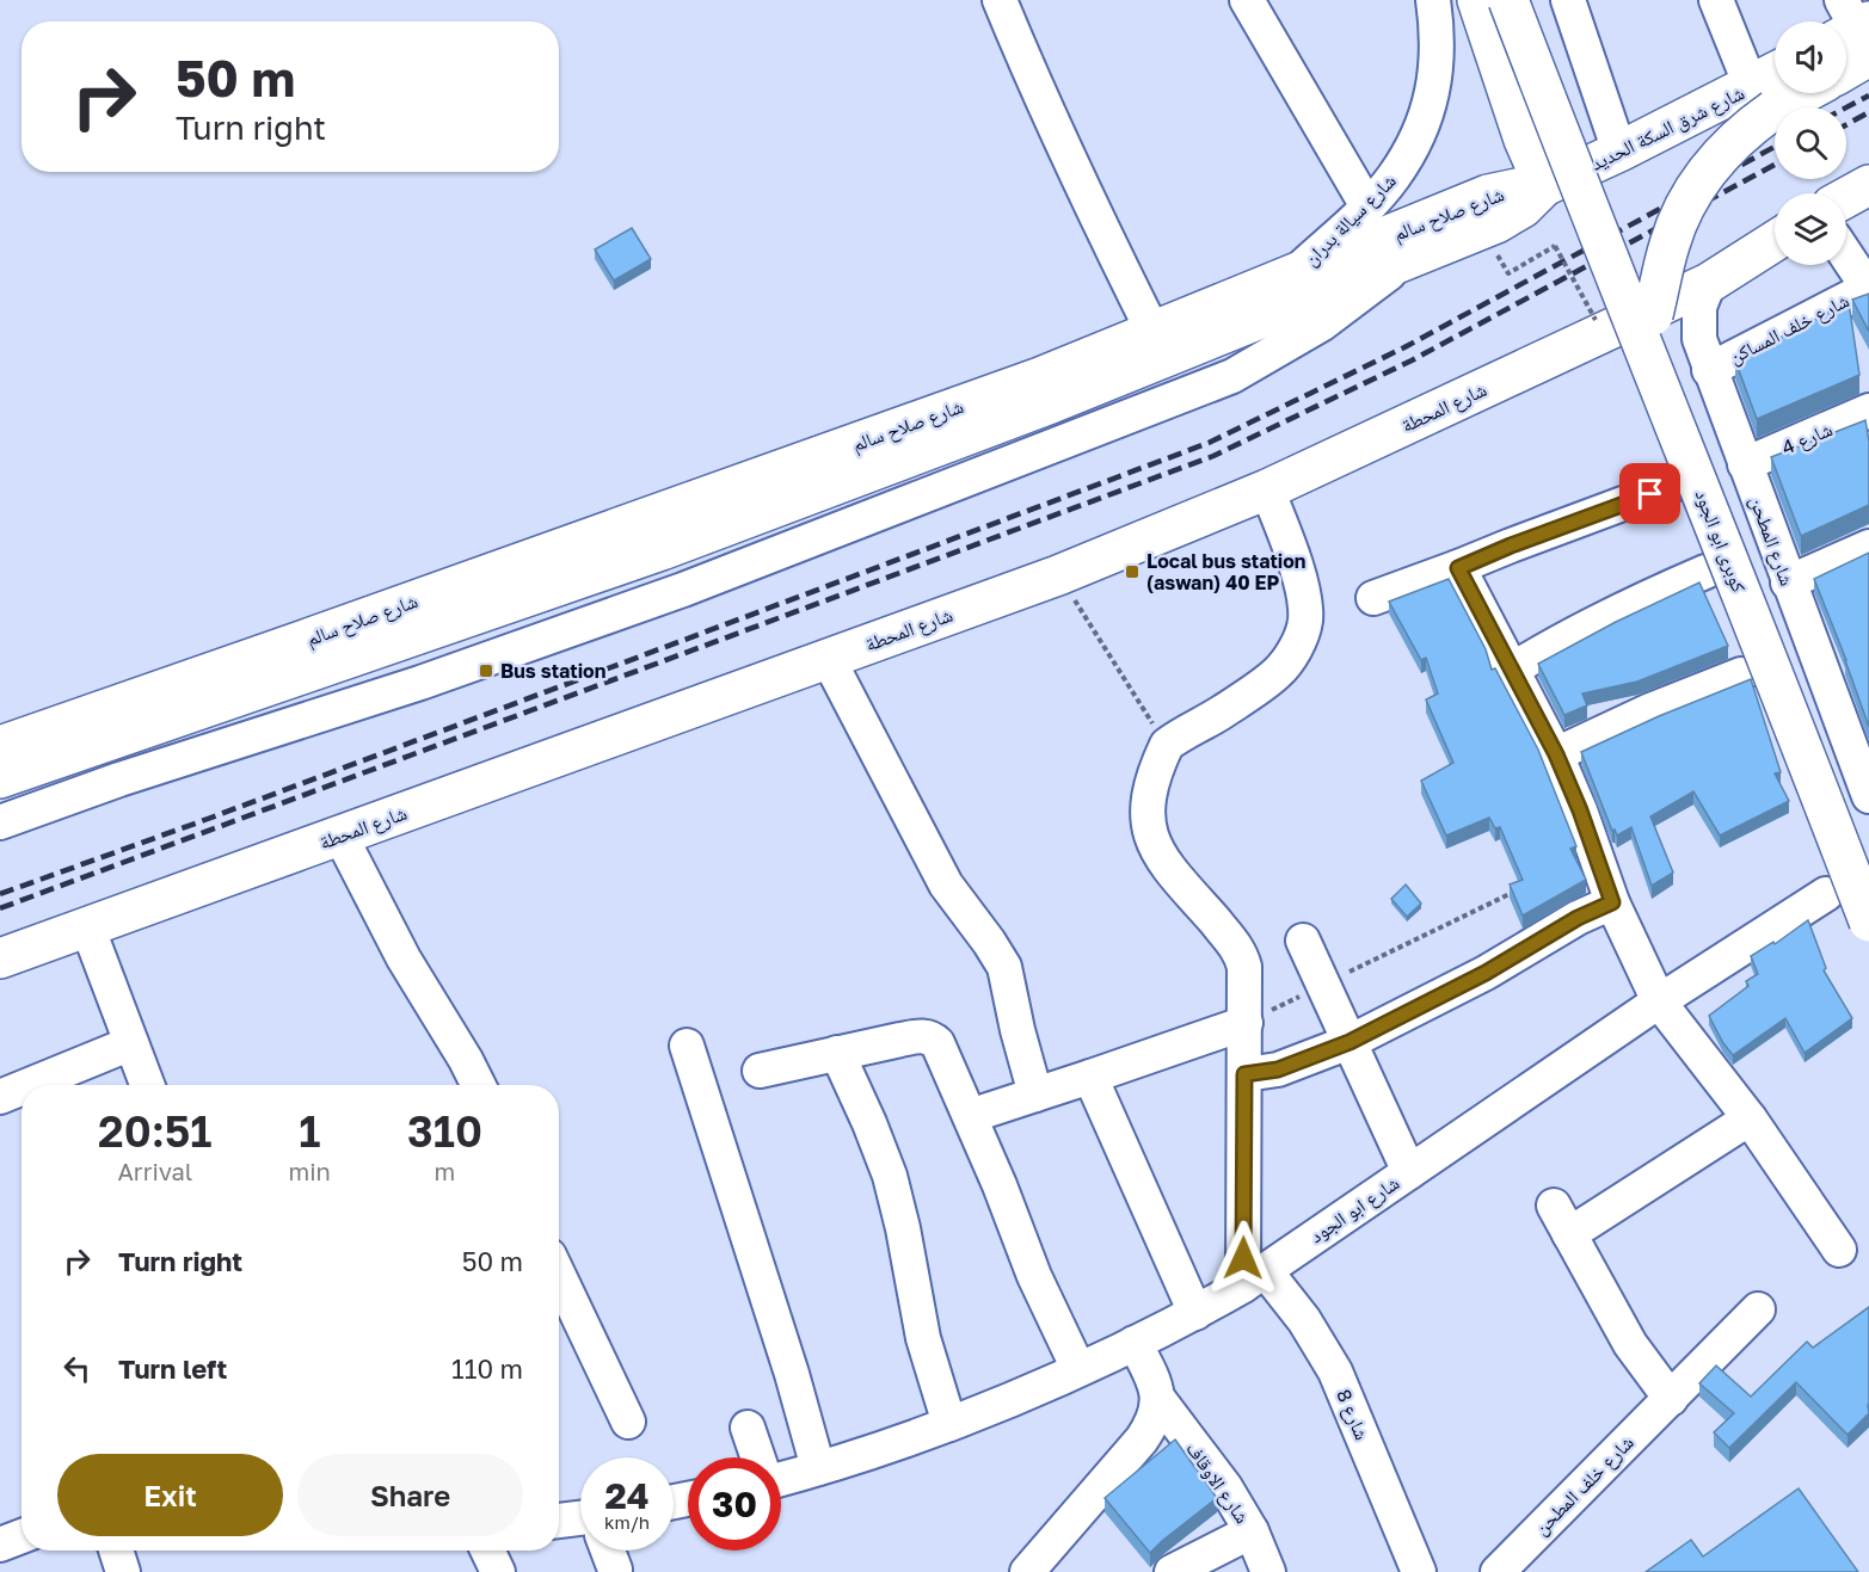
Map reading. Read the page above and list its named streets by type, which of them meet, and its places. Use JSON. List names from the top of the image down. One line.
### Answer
{"streets":{"main road":["شارع شرق السكة الحديد","شارع صلاح سالم","شارع المحطة","كوبرى ابو الجود"],"street":["شارع سيالة بدران","شارع خلف المساكن","شارع 4","شارع المطحن","شارع ابو الجود","شارع 8","شارع الاوقاف","شارع خلف المطحن"]},"crossings":[["شارع شرق السكة الحديد","شارع صلاح سالم"],["شارع صلاح سالم","شارع سيالة بدران"],["شارع خلف المساكن","شارع المطحن"],["شارع المحطة","شارع المطحن"],["شارع 4","شارع المطحن"],["شارع ابو الجود","شارع 8"],["شارع ابو الجود","شارع الاوقاف"]],"places":{"transit":["Local bus station (aswan) 40 EP","Bus station"]},"page":{"turn":["50 m","Turn right"],"eta":["20:51","Arrival","1","min","310","m"],"list":[{"name":"Turn right","value":"50 m"},{"name":"Turn left","value":"110 m"}],"buttons":["Exit","Share"],"speed":"24 km/h","limit":"30"}}
